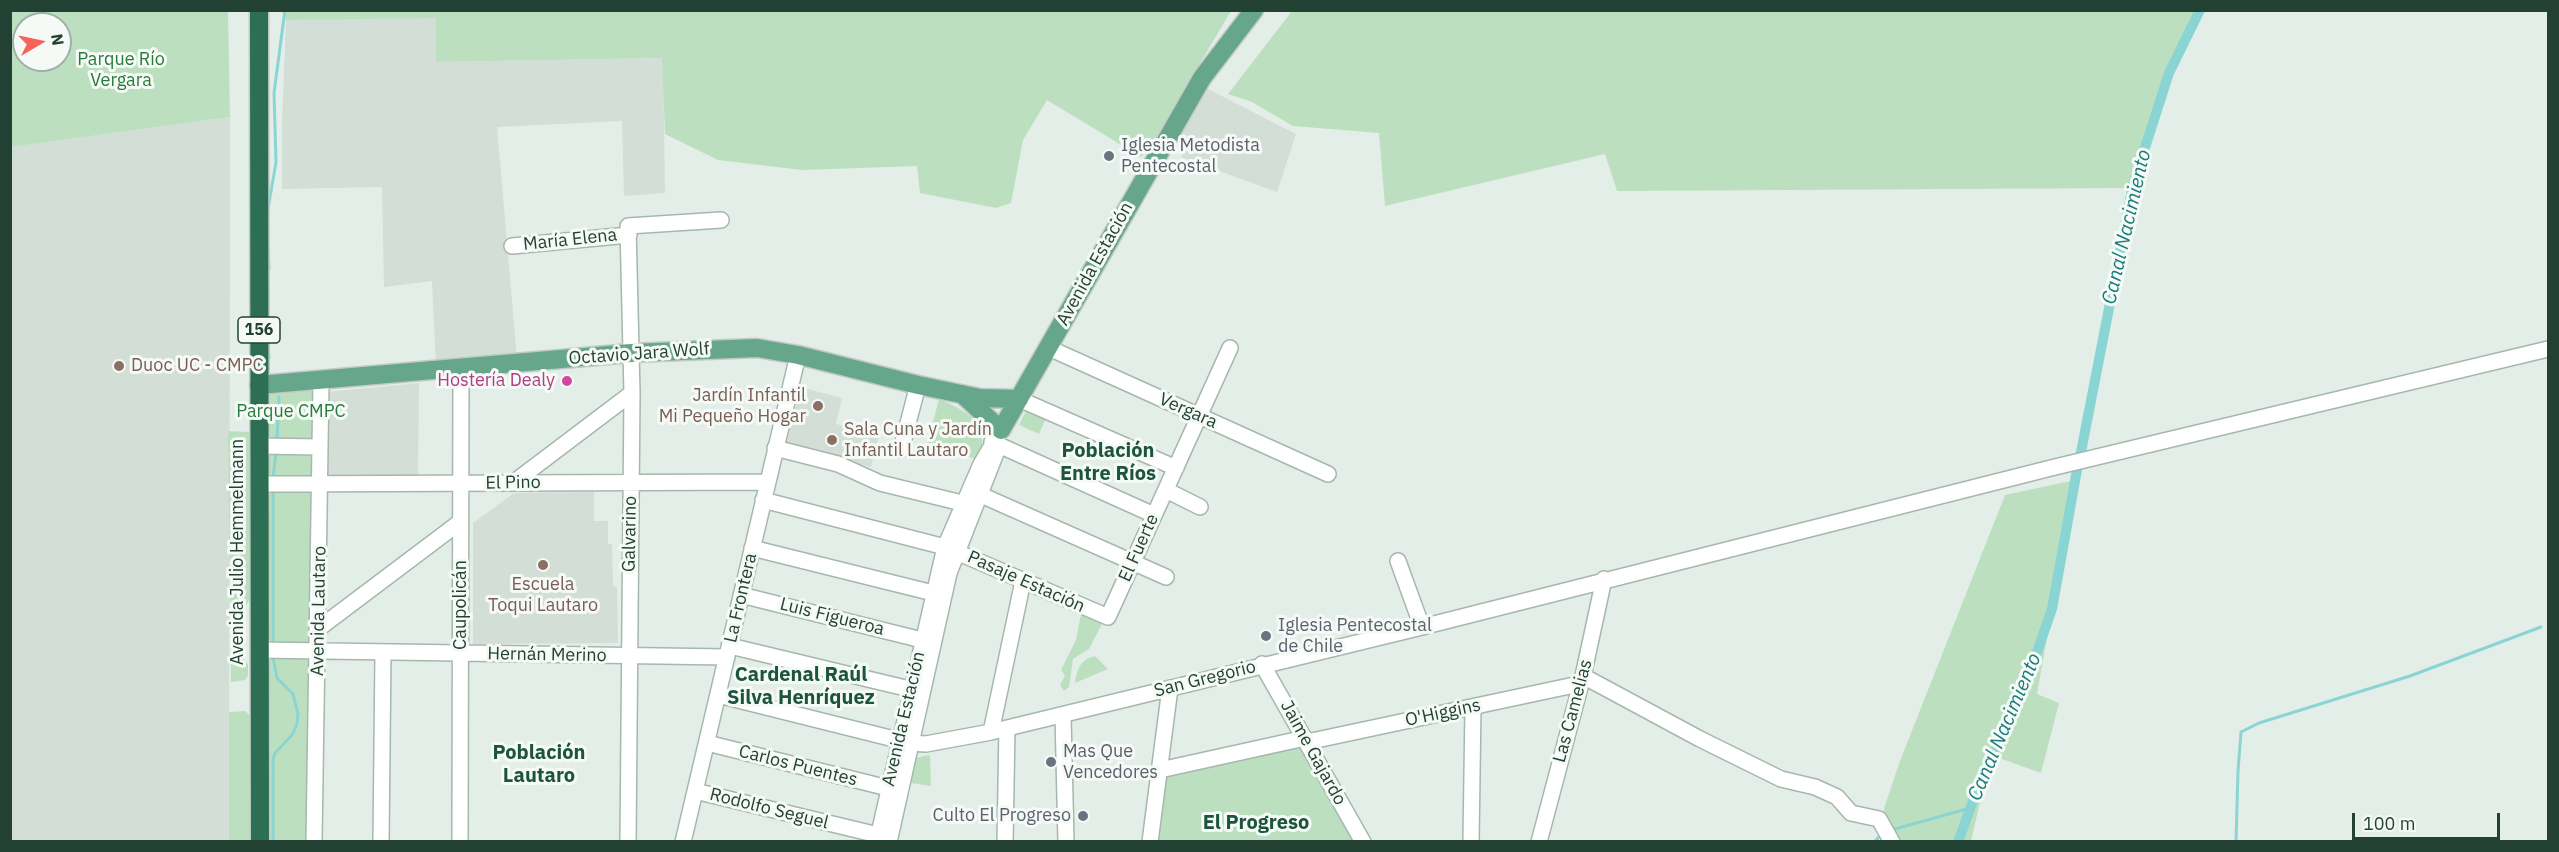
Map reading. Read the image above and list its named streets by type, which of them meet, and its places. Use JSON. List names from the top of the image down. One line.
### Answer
{"streets":{"highway":["156","Avenida Julio Hemmelmann"],"main road":["Avenida Estación","Octavio Jara Wolf"],"street":["María Elena","Vergara","El Pino","Galvarino","El Fuerte","Pasaje Estación","La Frontera","Caupolicán","Avenida Lautaro","Luis Figueroa","Hernán Merino","San Gregorio","Las Camelias","O'Higgins","Jaime Gajardo","Carlos Puentes","Rodolfo Seguel"]},"crossings":[["María Elena","Galvarino"],["Avenida Estación","Octavio Jara Wolf"],["Avenida Estación","Vergara"],["Avenida Estación","Pasaje Estación"],["Avenida Estación","Luis Figueroa"],["Avenida Estación","Hernán Merino"],["Avenida Estación","San Gregorio"],["Avenida Estación","Carlos Puentes"],["Avenida Estación","Rodolfo Seguel"],["Octavio Jara Wolf","Galvarino"],["Octavio Jara Wolf","Avenida Julio Hemmelmann"],["Octavio Jara Wolf","La Frontera"],["Octavio Jara Wolf","Caupolicán"],["Octavio Jara Wolf","Avenida Lautaro"],["Vergara","El Fuerte"],["El Pino","Galvarino"],["El Pino","Avenida Julio Hemmelmann"],["El Pino","La Frontera"],["El Pino","Caupolicán"],["El Pino","Avenida Lautaro"],["Galvarino","Hernán Merino"],["El Fuerte","Pasaje Estación"],["Avenida Julio Hemmelmann","Hernán Merino"],["Pasaje Estación","La Frontera"],["La Frontera","Luis Figueroa"],["La Frontera","Hernán Merino"],["La Frontera","San Gregorio"],["La Frontera","Carlos Puentes"],["La Frontera","Rodolfo Seguel"],["Caupolicán","Hernán Merino"],["Avenida Lautaro","Hernán Merino"],["San Gregorio","Las Camelias"],["San Gregorio","Jaime Gajardo"],["Las Camelias","O'Higgins"],["O'Higgins","Jaime Gajardo"]],"districts":["Población Entre Ríos","Cardenal Raúl Silva Henríquez","Población Lautaro","El Progreso"],"water":["Canal Nacimiento"],"parks":["Parque Río Vergara","Parque CMPC"],"places":["Iglesia Metodista Pentecostal","Duoc UC - CMPC","Hostería Dealy","Jardín Infantil Mi Pequeño Hogar","Sala Cuna y Jardín Infantil Lautaro","Escuela Toqui Lautaro","Iglesia Pentecostal de Chile","Mas Que Vencedores","Culto El Progreso"],"scale_bar":"100 m","north":"right"}
